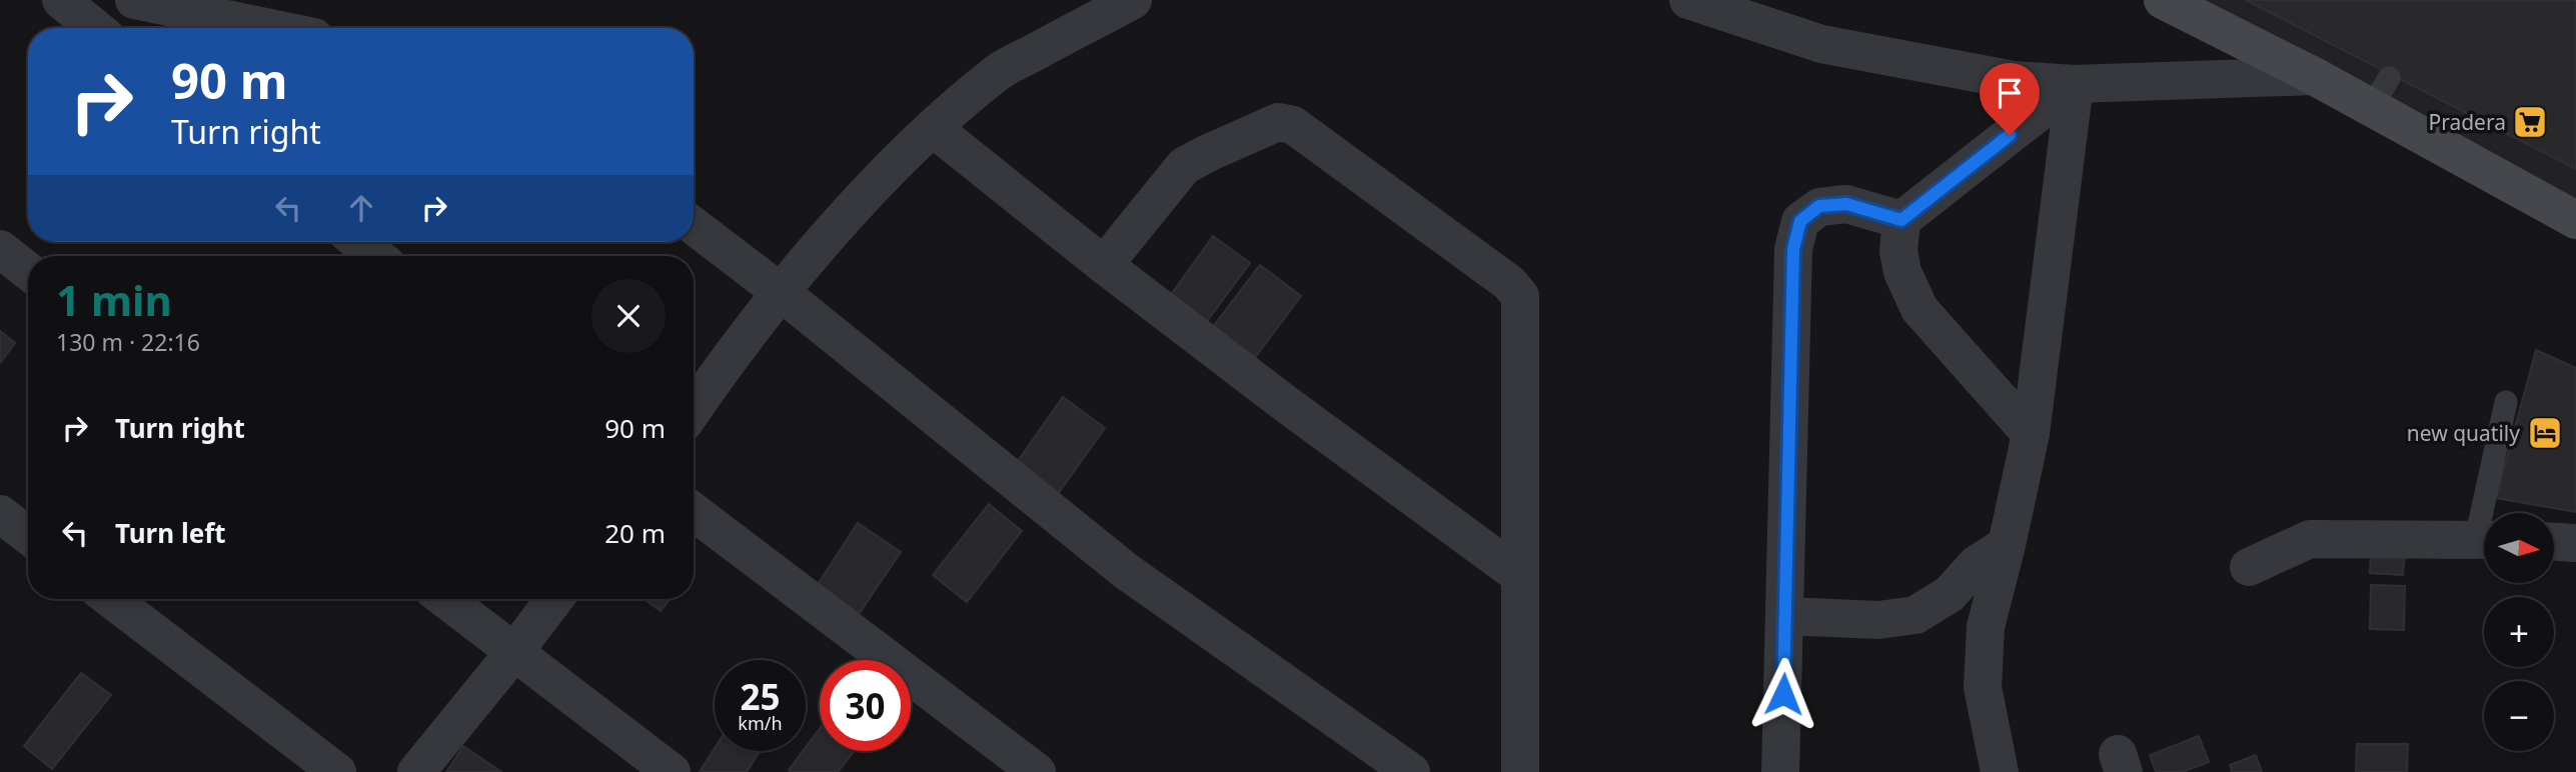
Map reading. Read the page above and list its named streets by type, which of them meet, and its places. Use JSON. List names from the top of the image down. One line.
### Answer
{"places":{"supermarket":["Pradera"],"hotel":["new quatily"]},"north":"right","page":{"turn":["90 m","Turn right"],"heading":["1 min","130 m · 22:16"],"list":[{"name":"Turn right","value":"90 m"},{"name":"Turn left","value":"20 m"}],"map_buttons":["+","−"],"speed":"25 km/h","limit":"30"}}
